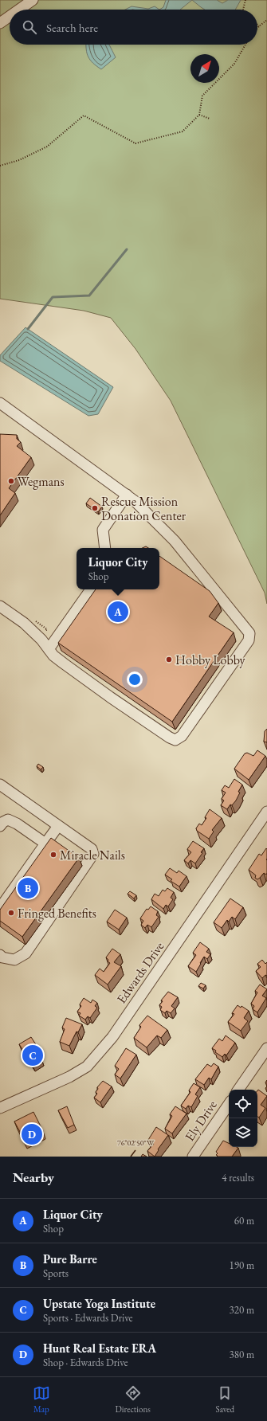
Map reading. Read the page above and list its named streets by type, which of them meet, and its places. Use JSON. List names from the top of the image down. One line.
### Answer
{"streets":{"street":["Edwards Drive","Ely Drive"]},"places":["Wegmans","Rescue Mission Donation Center","Hobby Lobby","Miracle Nails","Fringed Benefits"],"north":"top right","page":{"search":"Search here","popup":["Liquor City","Shop"],"pins":["A","B","C","D"],"heading":["Nearby","4 results"],"list":[{"mark":"A","name":"Liquor City","note":"Shop","value":"60 m"},{"mark":"B","name":"Pure Barre","note":"Sports","value":"190 m"},{"mark":"C","name":"Upstate Yoga Institute","note":"Sports · Edwards Drive","value":"320 m"},{"mark":"D","name":"Hunt Real Estate ERA","note":"Shop · Edwards Drive","value":"380 m"}],"nav":["Map","Directions","Saved"]},"coordinates":["76°02'50\"W"]}
